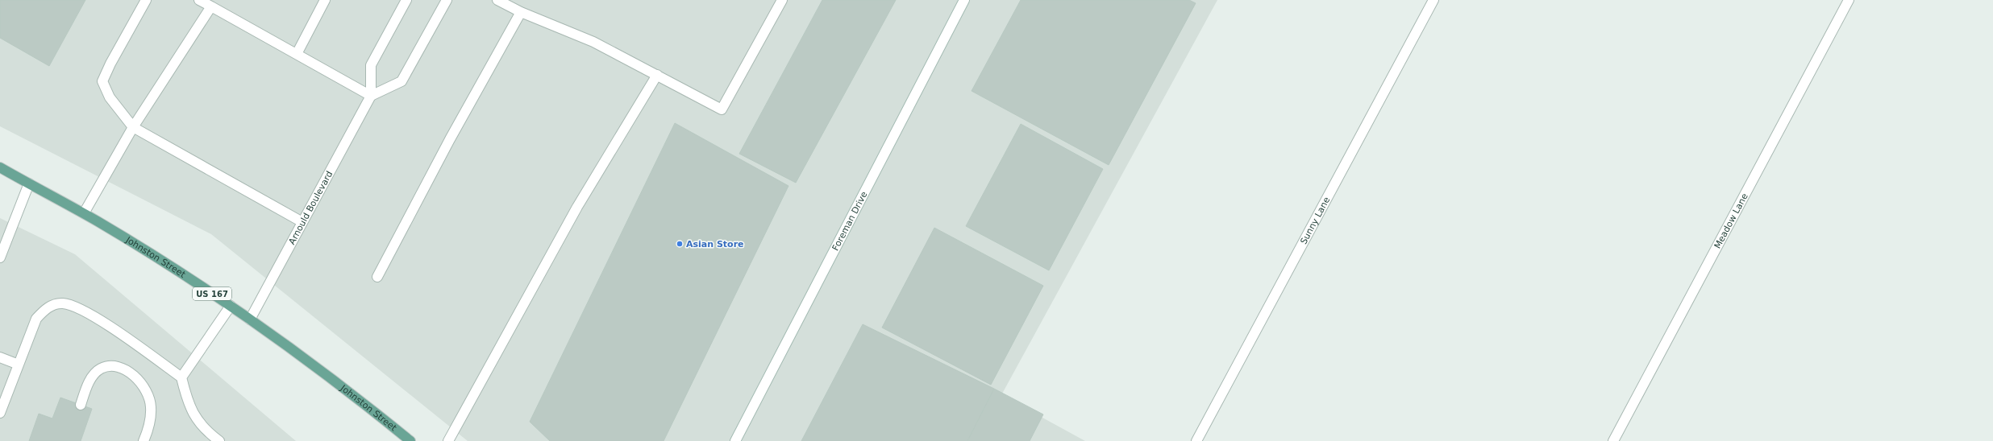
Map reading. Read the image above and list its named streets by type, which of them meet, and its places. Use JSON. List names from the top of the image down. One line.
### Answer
{"streets":{"main road":["Johnston Street","US 167"],"street":["Arnould Boulevard","Foreman Drive","Sunny Lane","Meadow Lane"]},"crossings":[["Arnould Boulevard","Johnston Street"]],"places":["Asian Store"]}
